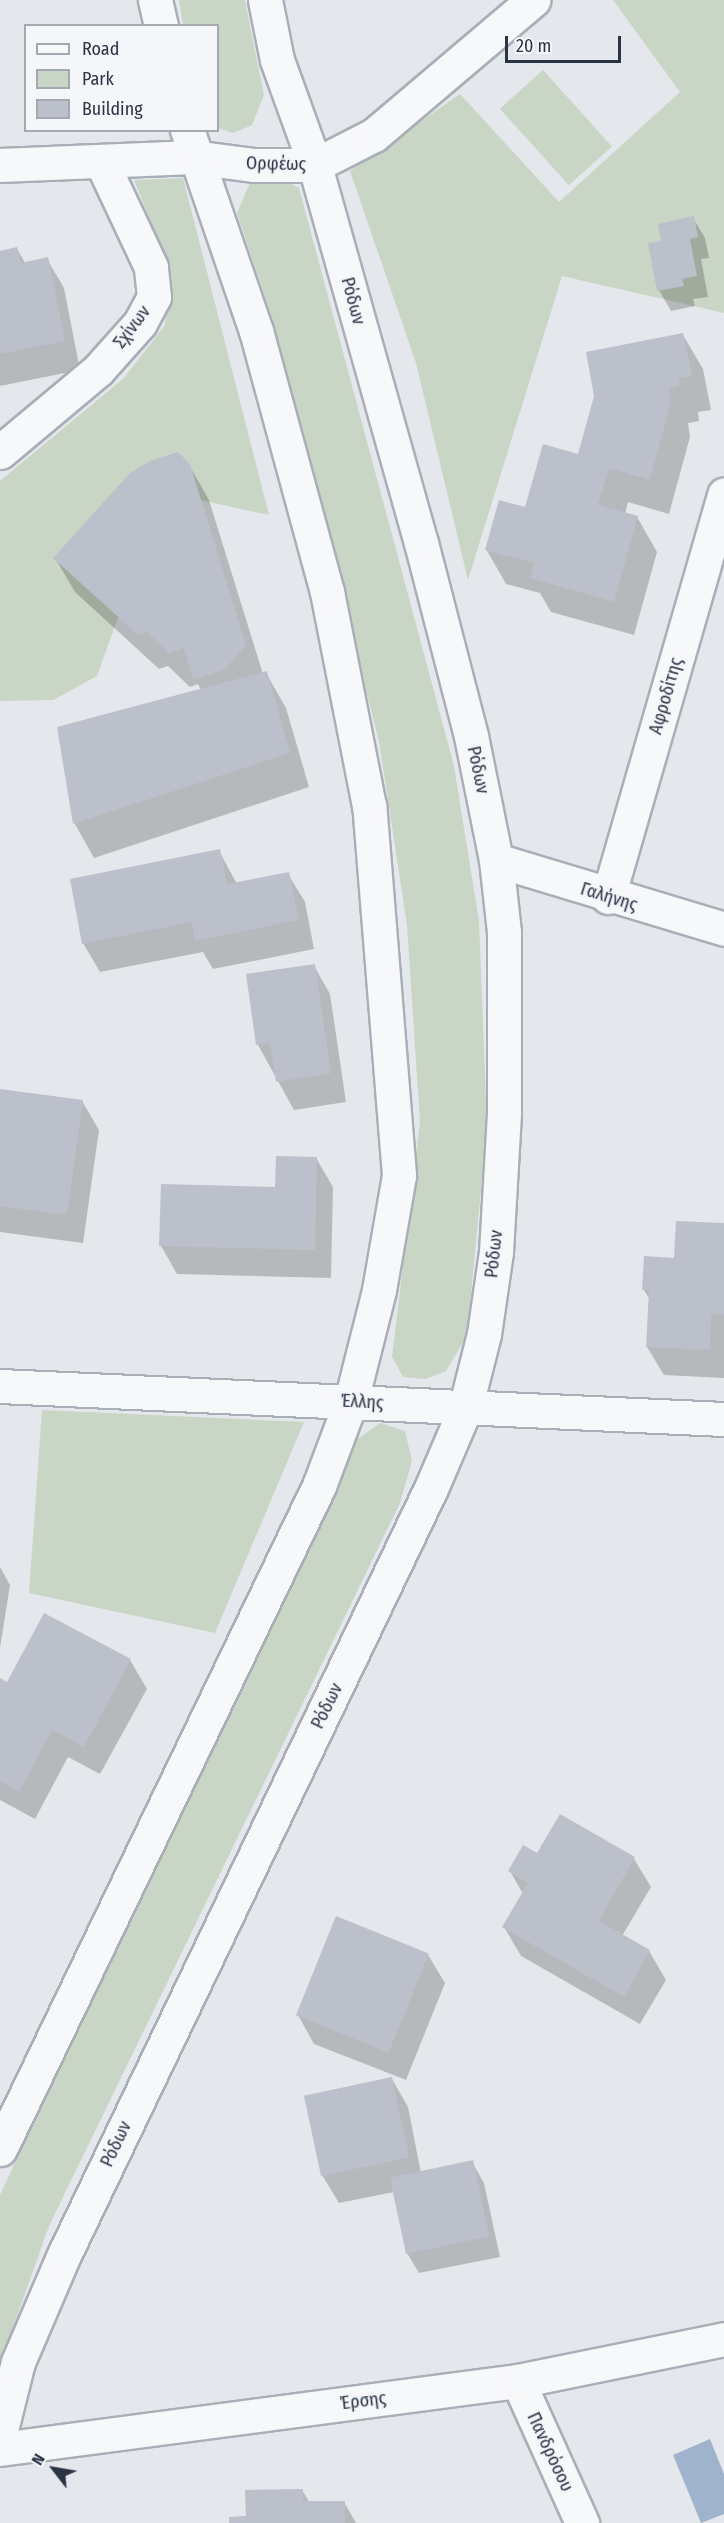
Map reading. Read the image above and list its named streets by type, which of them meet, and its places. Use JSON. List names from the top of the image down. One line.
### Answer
{"streets":{"street":["Ορφέως","Ρόδων","Σχίνων","Αφροδίτης","Γαλήνης","Έλλης","Έρσης","Πανδρόσου"]},"crossings":[["Ορφέως","Ρόδων"],["Ορφέως","Σχίνων"],["Ρόδων","Γαλήνης"],["Ρόδων","Έλλης"],["Αφροδίτης","Γαλήνης"],["Έρσης","Πανδρόσου"]],"legend":["Road","Park","Building"],"scale_bar":"20 m","north":"top left"}
